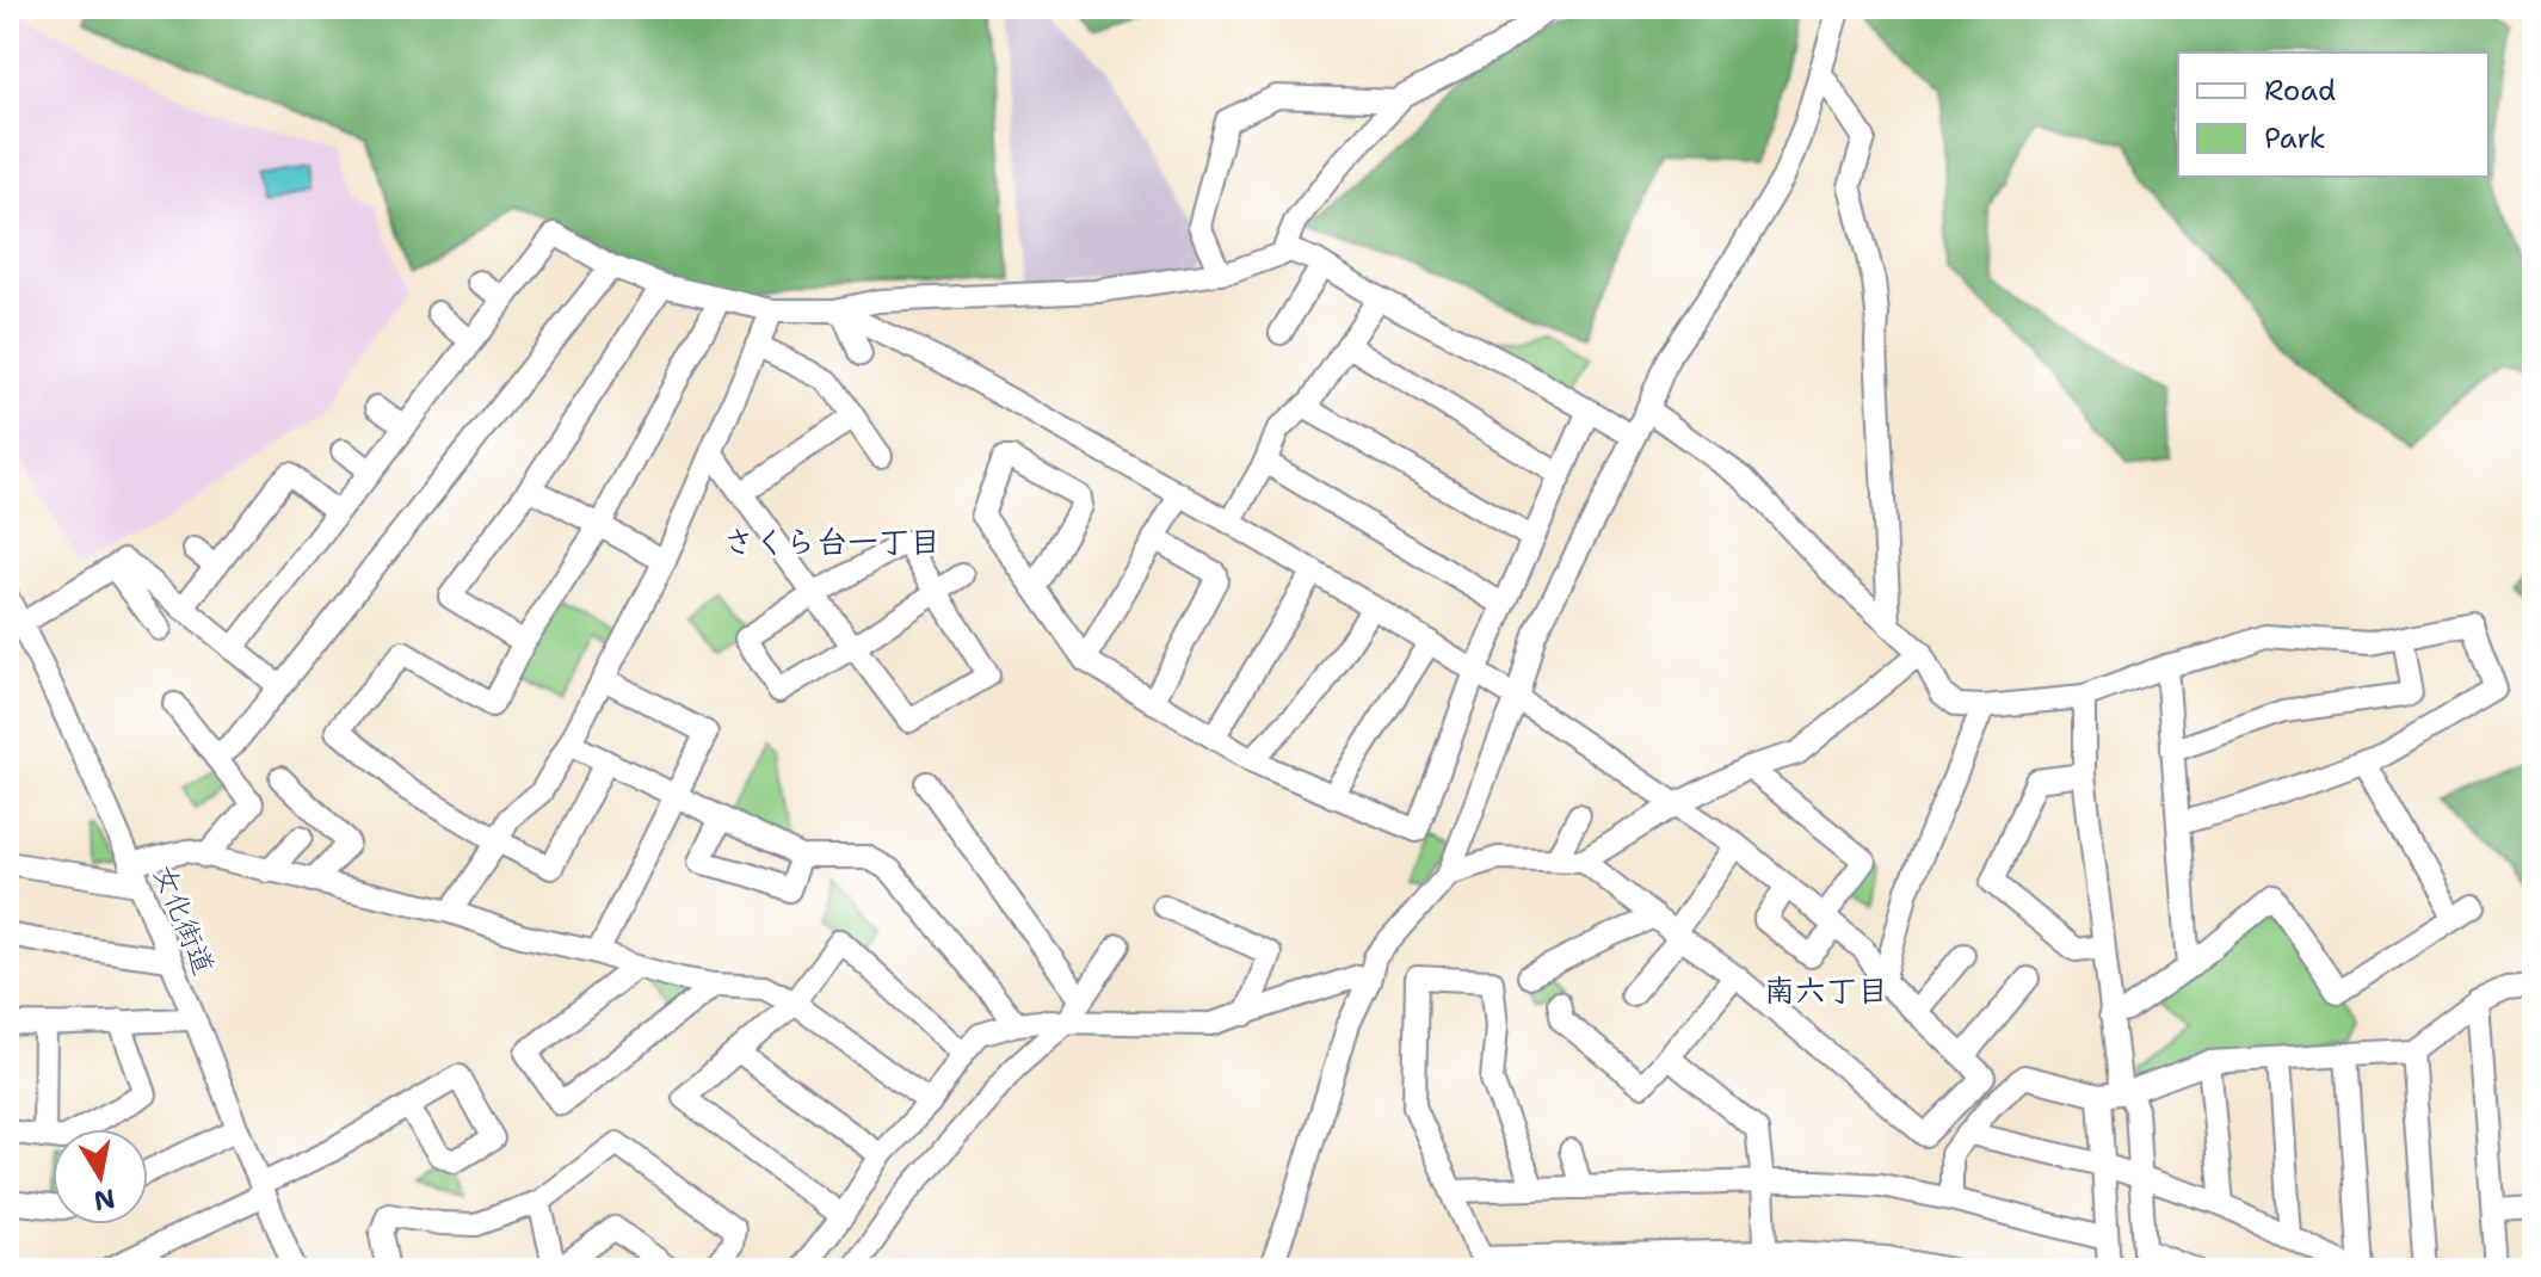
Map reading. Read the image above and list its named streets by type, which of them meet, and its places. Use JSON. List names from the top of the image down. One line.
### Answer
{"streets":{"street":["女化街道"]},"districts":["さくら台一丁目","南六丁目"],"legend":["Road","Park"],"north":"bottom"}
